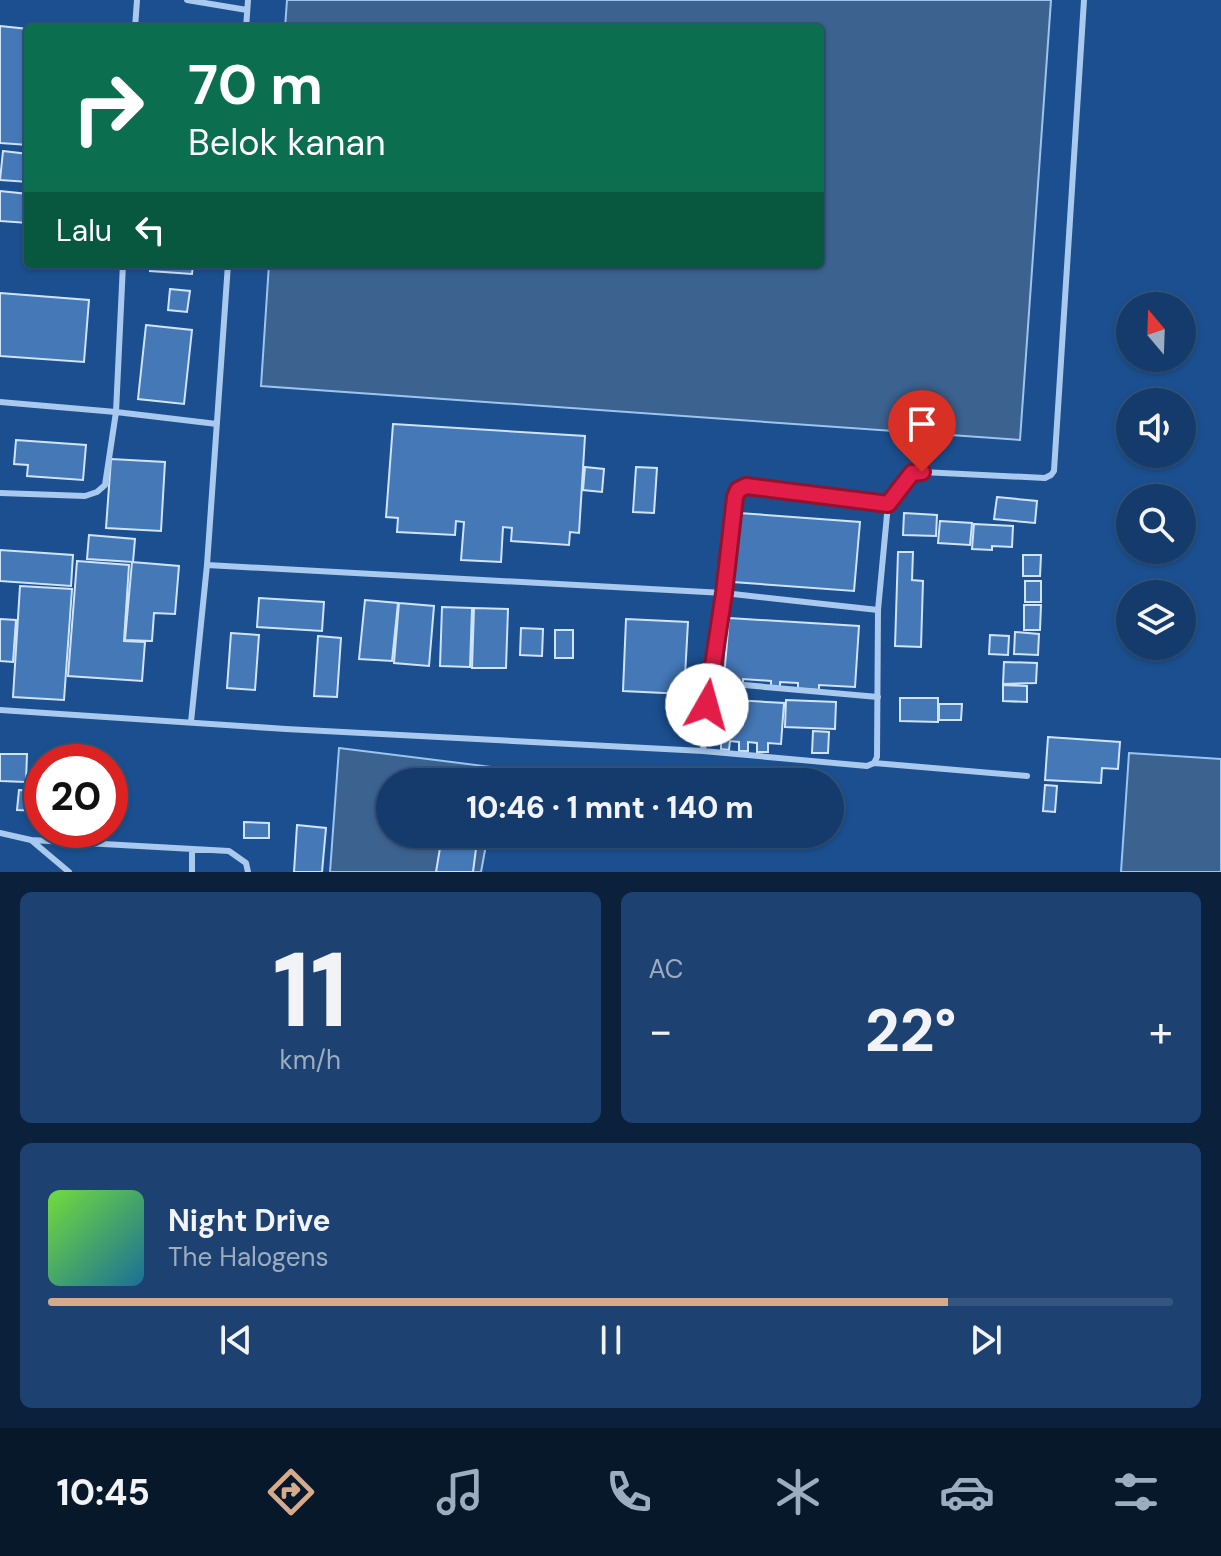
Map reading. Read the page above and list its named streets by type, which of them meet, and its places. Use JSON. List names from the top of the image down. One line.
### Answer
{"north":"top","page":{"turn":["70 m","Belok kanan"],"then":"Lalu","limit":"20","trip":"10:46 · 1 mnt · 140 m","tile":[["11","km/h"],"AC"],"heat":["−","22°","+"],"song":["Night Drive","The Halogens"],"tabs":"10:45"}}
